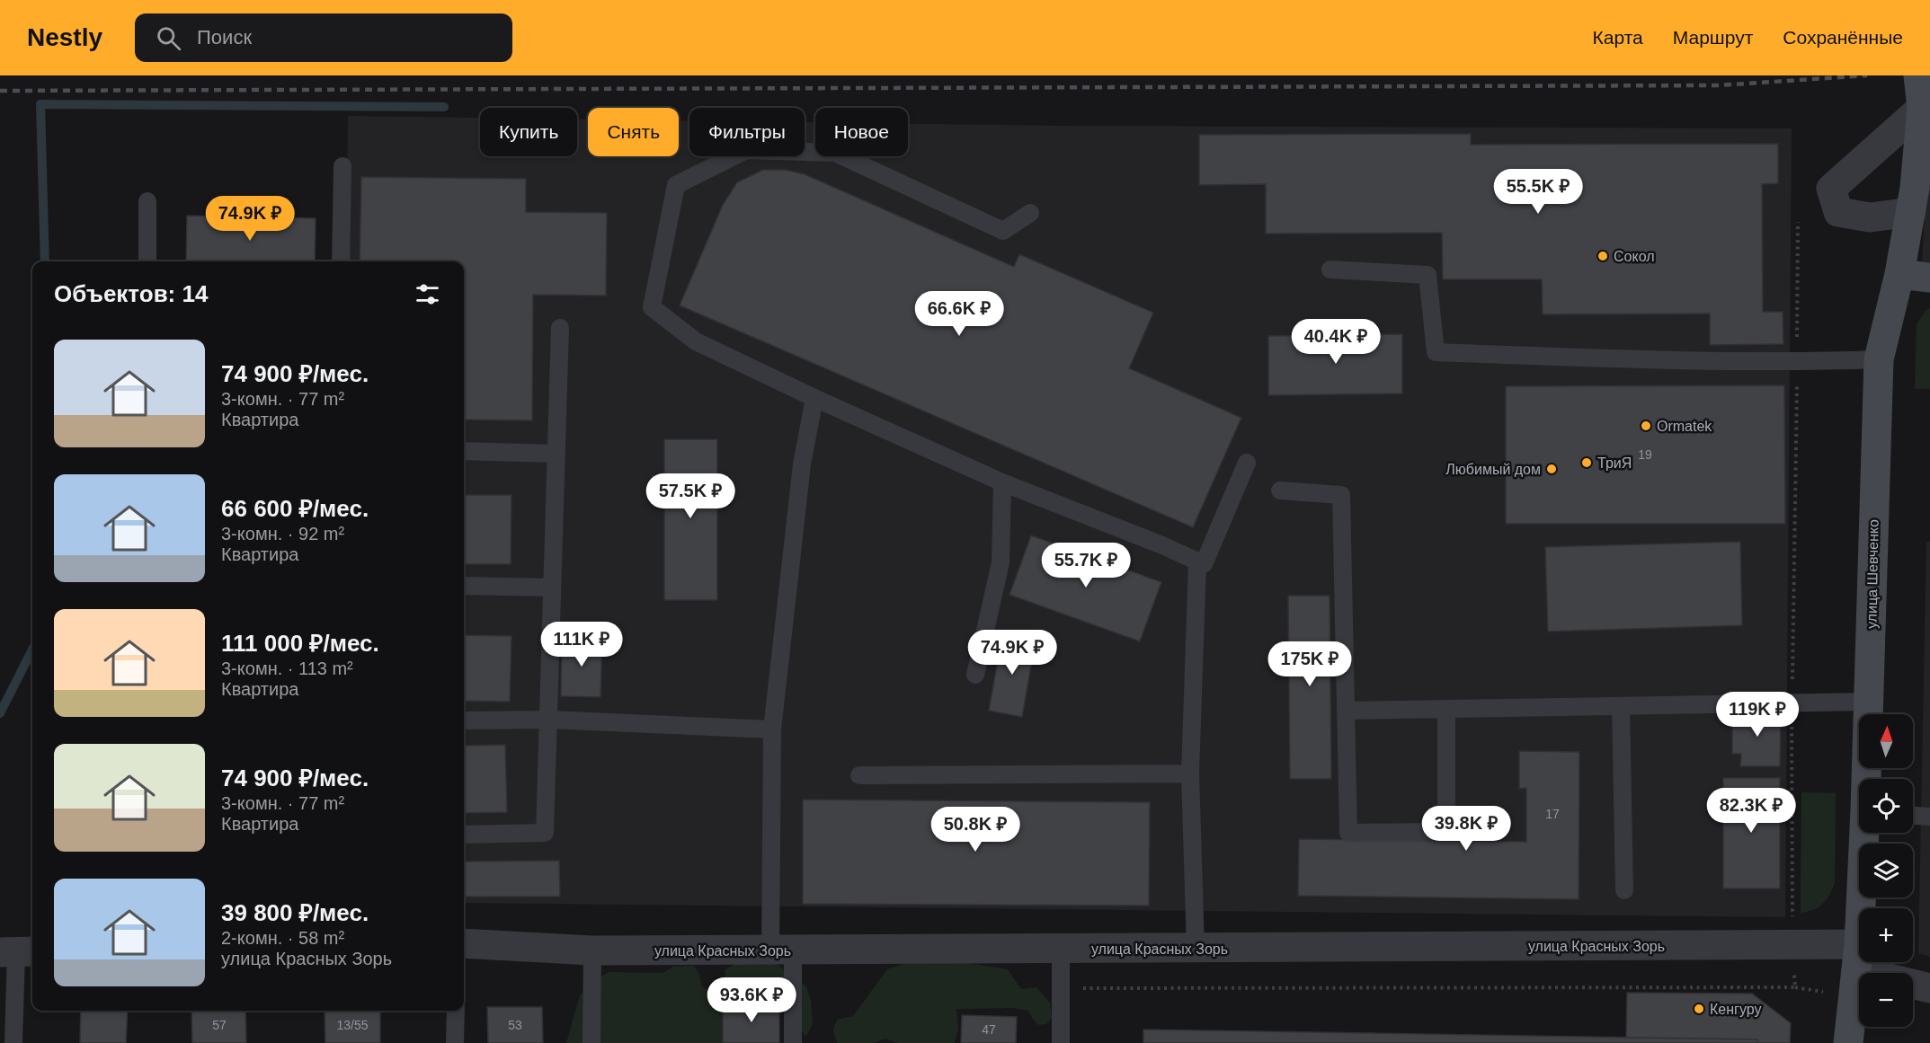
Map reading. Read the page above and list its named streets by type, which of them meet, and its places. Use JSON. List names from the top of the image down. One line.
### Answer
{"streets":{"street":["улица Шевченко","улица Красных Зорь"]},"crossings":[["улица Шевченко","улица Красных Зорь"]],"places":["Сокол","Ormatek","ТриЯ","Любимый дом","Кенгуру"],"house_numbers":["19","17","57","13/55","53","47"],"north":"top","page":{"header":"Nestly","search":"Поиск","nav":["Карта","Маршрут","Сохранённые"],"chip":["Купить","Снять","Фильтры","Новое"],"price":["55.5K ₽","74.9K ₽","66.6K ₽","40.4K ₽","57.5K ₽","55.7K ₽","111K ₽","74.9K ₽","175K ₽","119K ₽","82.3K ₽","39.8K ₽","50.8K ₽","93.6K ₽"],"heading":"Объектов: 14","list":[{"name":"74 900 ₽/мес.","note":"3-комн. · 77 m² · Квартира"},{"name":"66 600 ₽/мес.","note":"3-комн. · 92 m² · Квартира"},{"name":"111 000 ₽/мес.","note":"3-комн. · 113 m² · Квартира"},{"name":"74 900 ₽/мес.","note":"3-комн. · 77 m² · Квартира"},{"name":"39 800 ₽/мес.","note":"2-комн. · 58 m² · улица Красных Зорь"}],"map_buttons":["+","−"]}}
